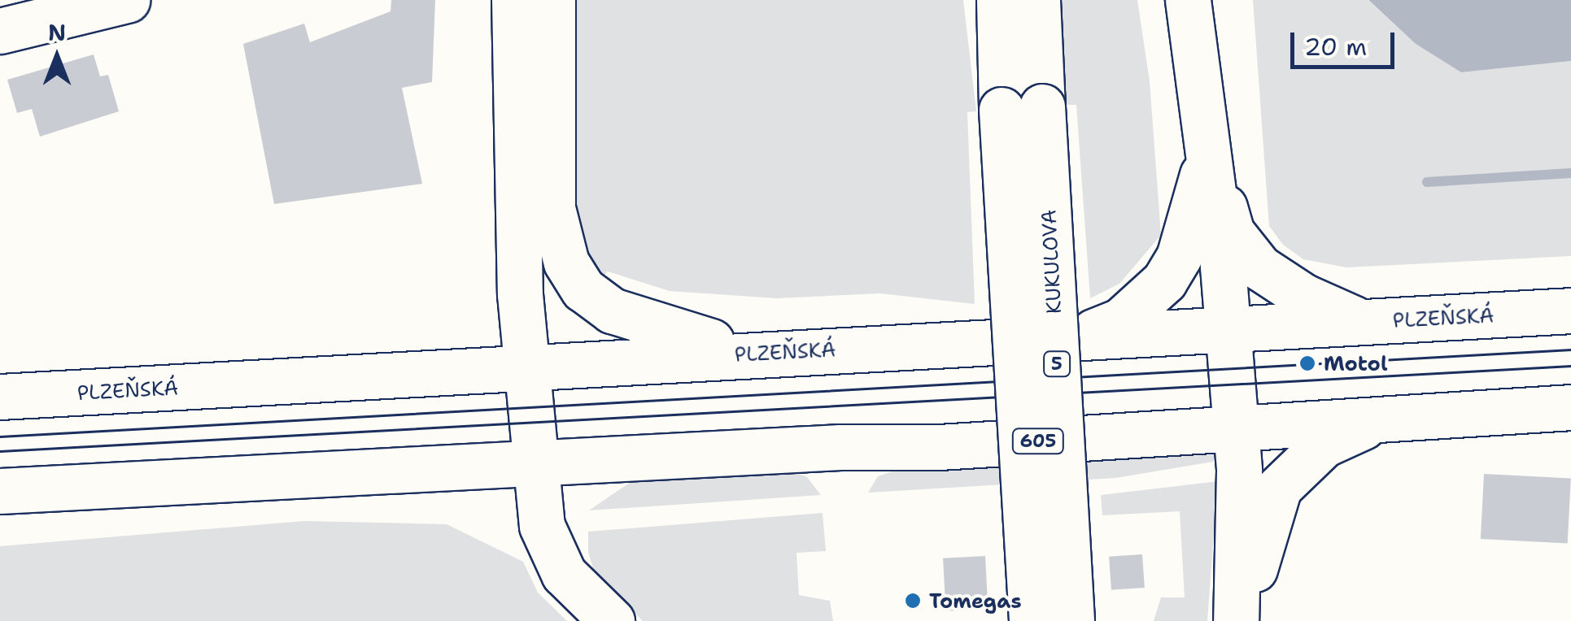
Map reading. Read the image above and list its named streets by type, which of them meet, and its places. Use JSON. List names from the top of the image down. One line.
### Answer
{"streets":{"main road":["KUKULOVA","PLZEŇSKÁ","5","605"]},"places":["Motol","Tomegas"],"scale_bar":"20 m","north":"top"}
